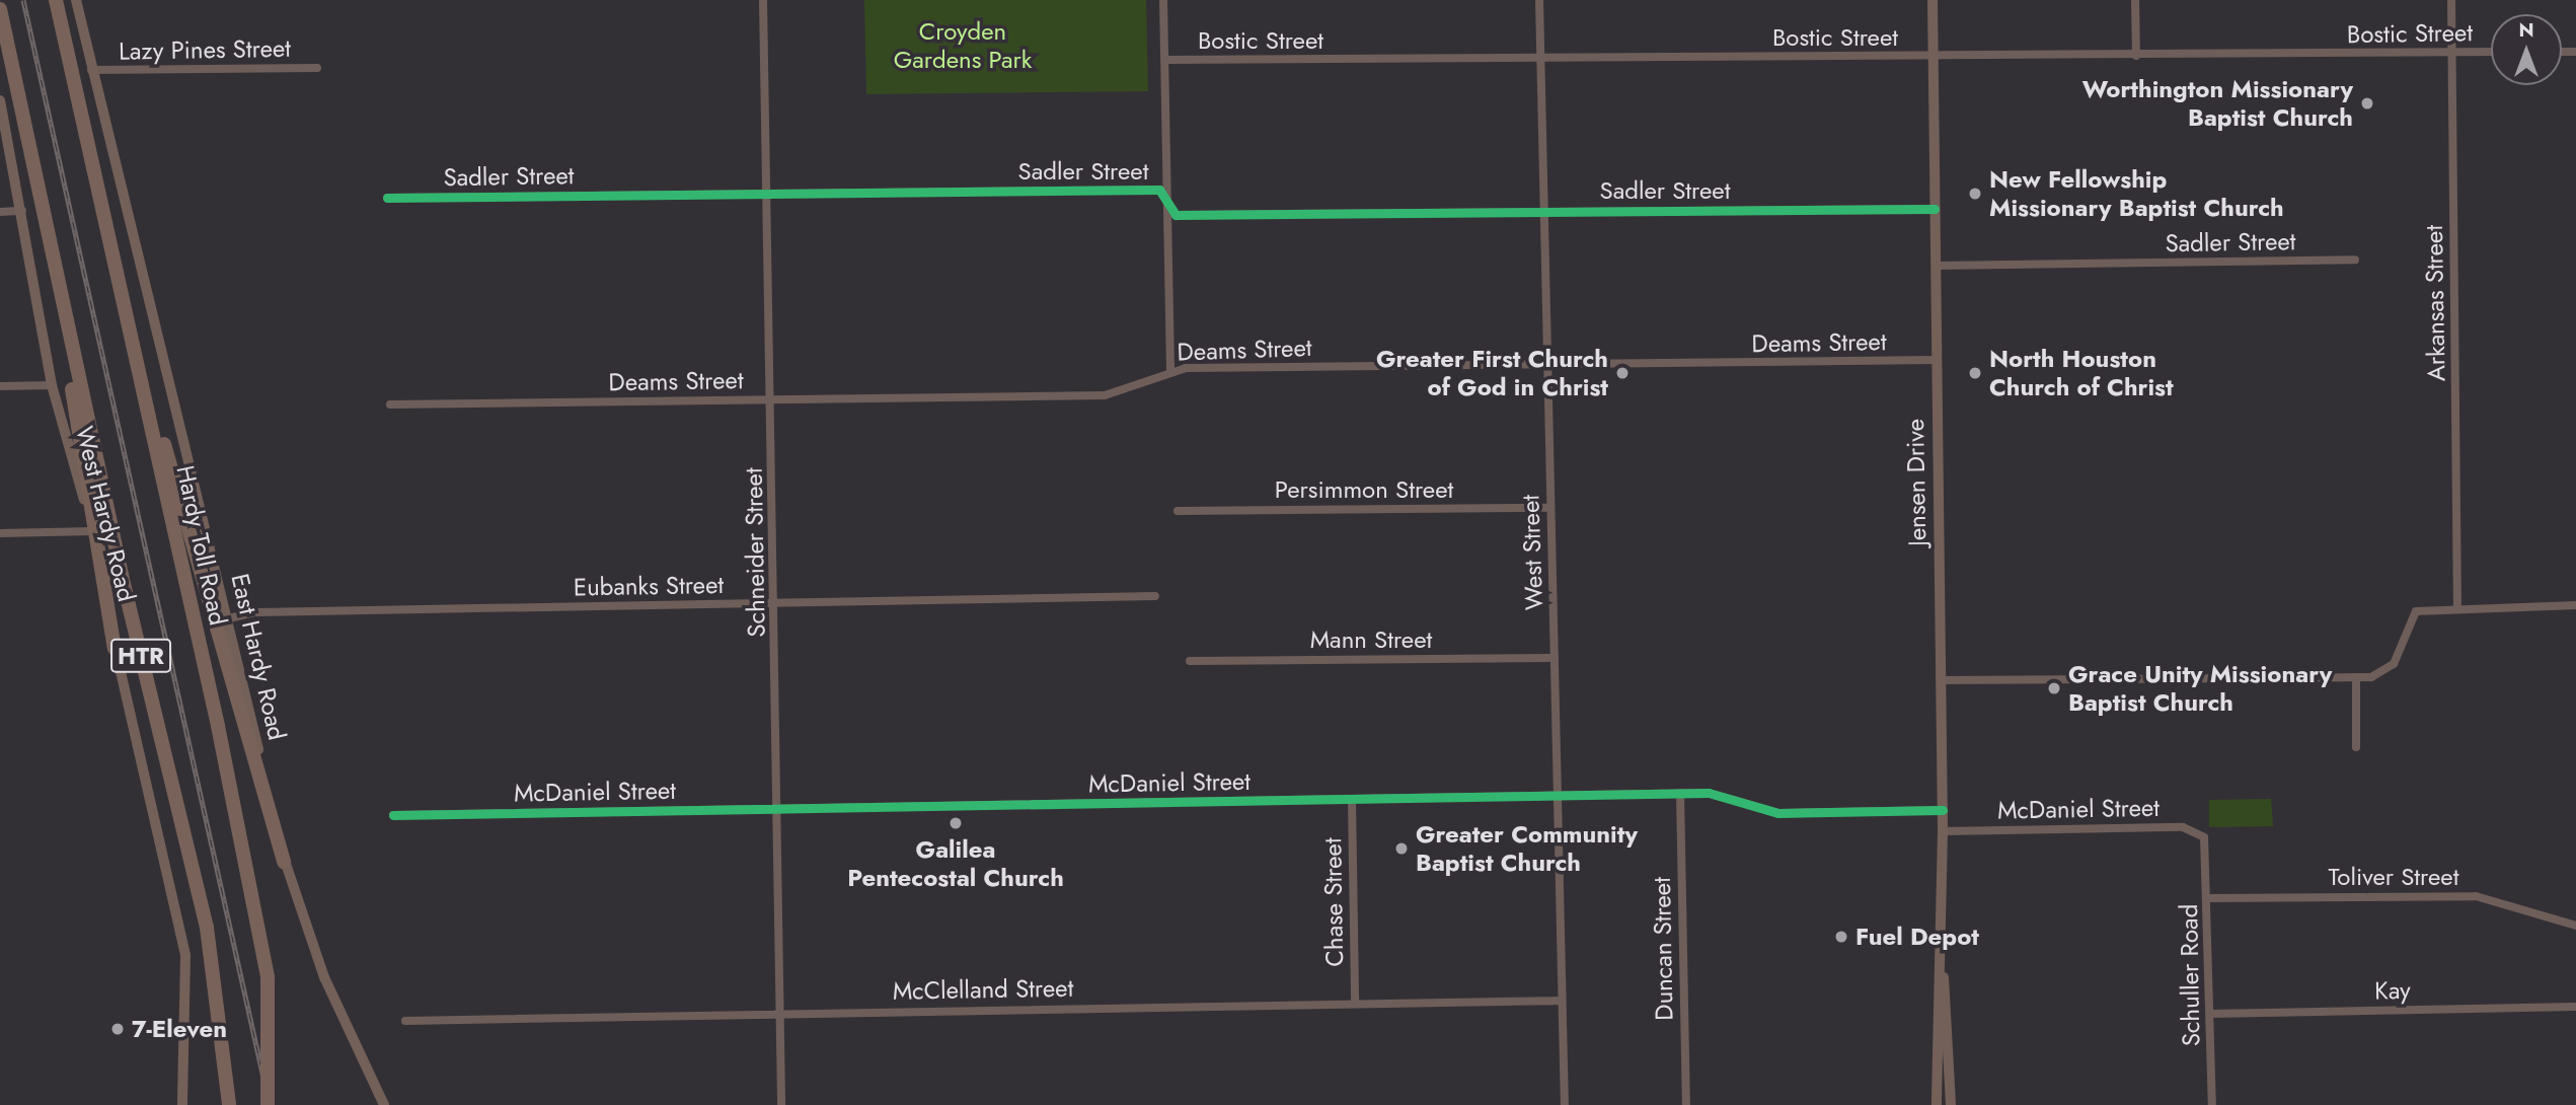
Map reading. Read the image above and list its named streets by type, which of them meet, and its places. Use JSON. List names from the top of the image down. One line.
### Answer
{"streets":{"highway":["Hardy Toll Road","HTR"],"main road":["Jensen Drive","West Hardy Road","East Hardy Road"],"street":["Bostic Street","Lazy Pines Street","Sadler Street","Arkansas Street","Deams Street","Persimmon Street","Schneider Street","West Street","Eubanks Street","Mann Street","McDaniel Street","Toliver Street","Chase Street","Duncan Street","Schuller Road","McClelland Street","Kay"]},"crossings":[["Bostic Street","Arkansas Street"],["Bostic Street","Jensen Drive"],["Bostic Street","West Street"],["Lazy Pines Street","East Hardy Road"],["Sadler Street","Jensen Drive"],["Sadler Street","Schneider Street"],["Sadler Street","West Street"],["Deams Street","Jensen Drive"],["Deams Street","Schneider Street"],["Deams Street","West Street"],["Jensen Drive","McDaniel Street"],["Persimmon Street","West Street"],["Schneider Street","Eubanks Street"],["Schneider Street","McDaniel Street"],["Schneider Street","McClelland Street"],["West Street","Mann Street"],["West Street","McDaniel Street"],["West Street","McClelland Street"],["Eubanks Street","East Hardy Road"],["McDaniel Street","Chase Street"],["McDaniel Street","Duncan Street"],["McDaniel Street","Schuller Road"],["Toliver Street","Schuller Road"],["Chase Street","McClelland Street"],["Schuller Road","Kay"]],"parks":["Croyden Gardens Park"],"places":["Worthington Missionary Baptist Church","New Fellowship Missionary Baptist Church","Greater First Church of God in Christ","North Houston Church of Christ","Grace Unity Missionary Baptist Church","Galilea Pentecostal Church","Greater Community Baptist Church","Fuel Depot","7-Eleven"],"north":"top"}
